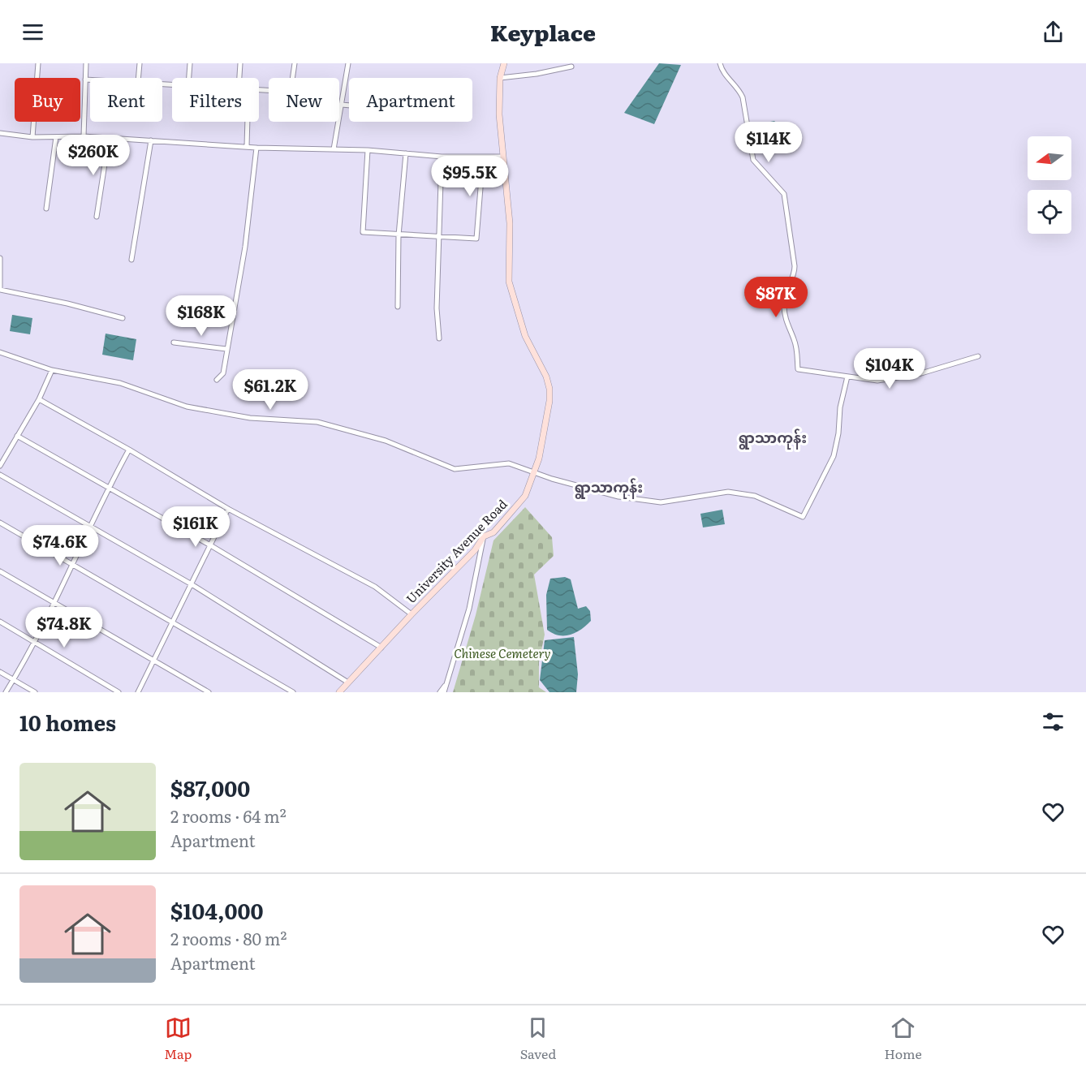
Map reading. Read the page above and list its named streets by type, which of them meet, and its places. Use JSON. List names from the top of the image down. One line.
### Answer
{"streets":{"main road":["University Avenue Road"]},"districts":["ရွာသာကုန်း","ရွာသာကုန်း"],"parks":["Chinese Cemetery"],"north":"left","page":{"header":"Keyplace","chip":["Buy","Rent","Filters","New","Apartment"],"price":["$114K","$260K","$95.5K","$87K","$168K","$104K","$61.2K","$161K","$74.6K","$74.8K"],"heading":"10 homes","list":[{"name":"$87,000","note":"2 rooms · 64 m² · Apartment"},{"name":"$104,000","note":"2 rooms · 80 m² · Apartment"}],"tabs":["Map","Saved","Home"]}}
